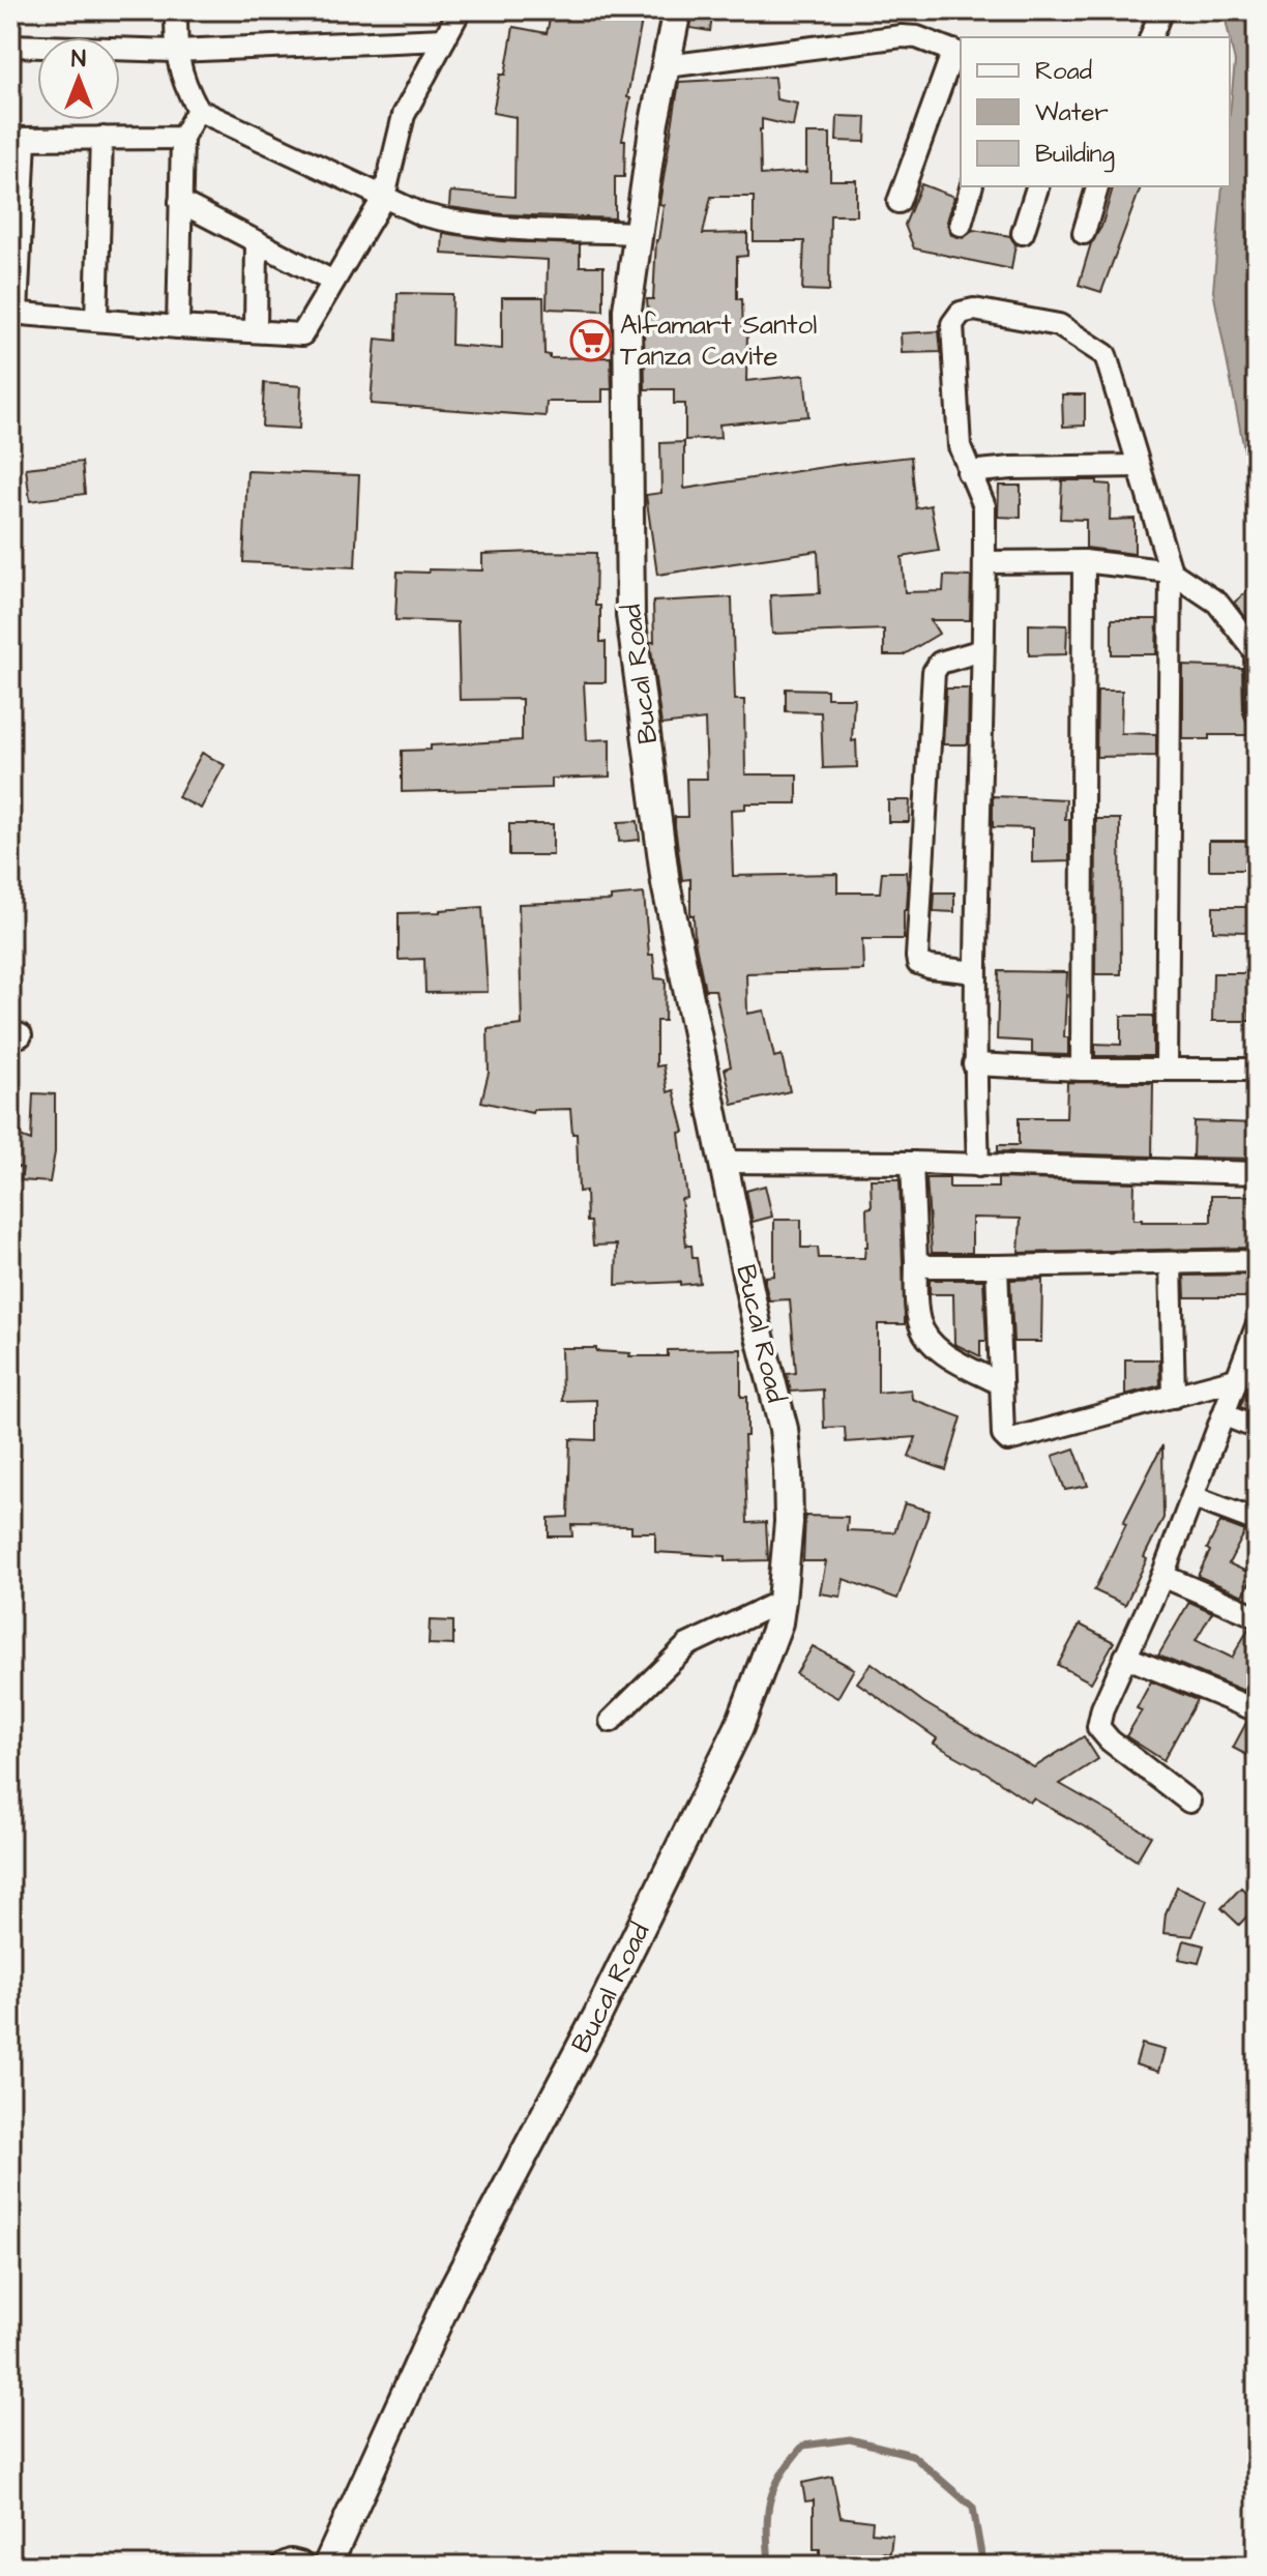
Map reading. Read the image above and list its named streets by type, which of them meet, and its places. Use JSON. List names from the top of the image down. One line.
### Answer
{"streets":{"street":["Bucal Road"]},"places":{"supermarket":["Alfamart Santol Tanza Cavite"]},"legend":["Road","Water","Building"],"north":"top"}
